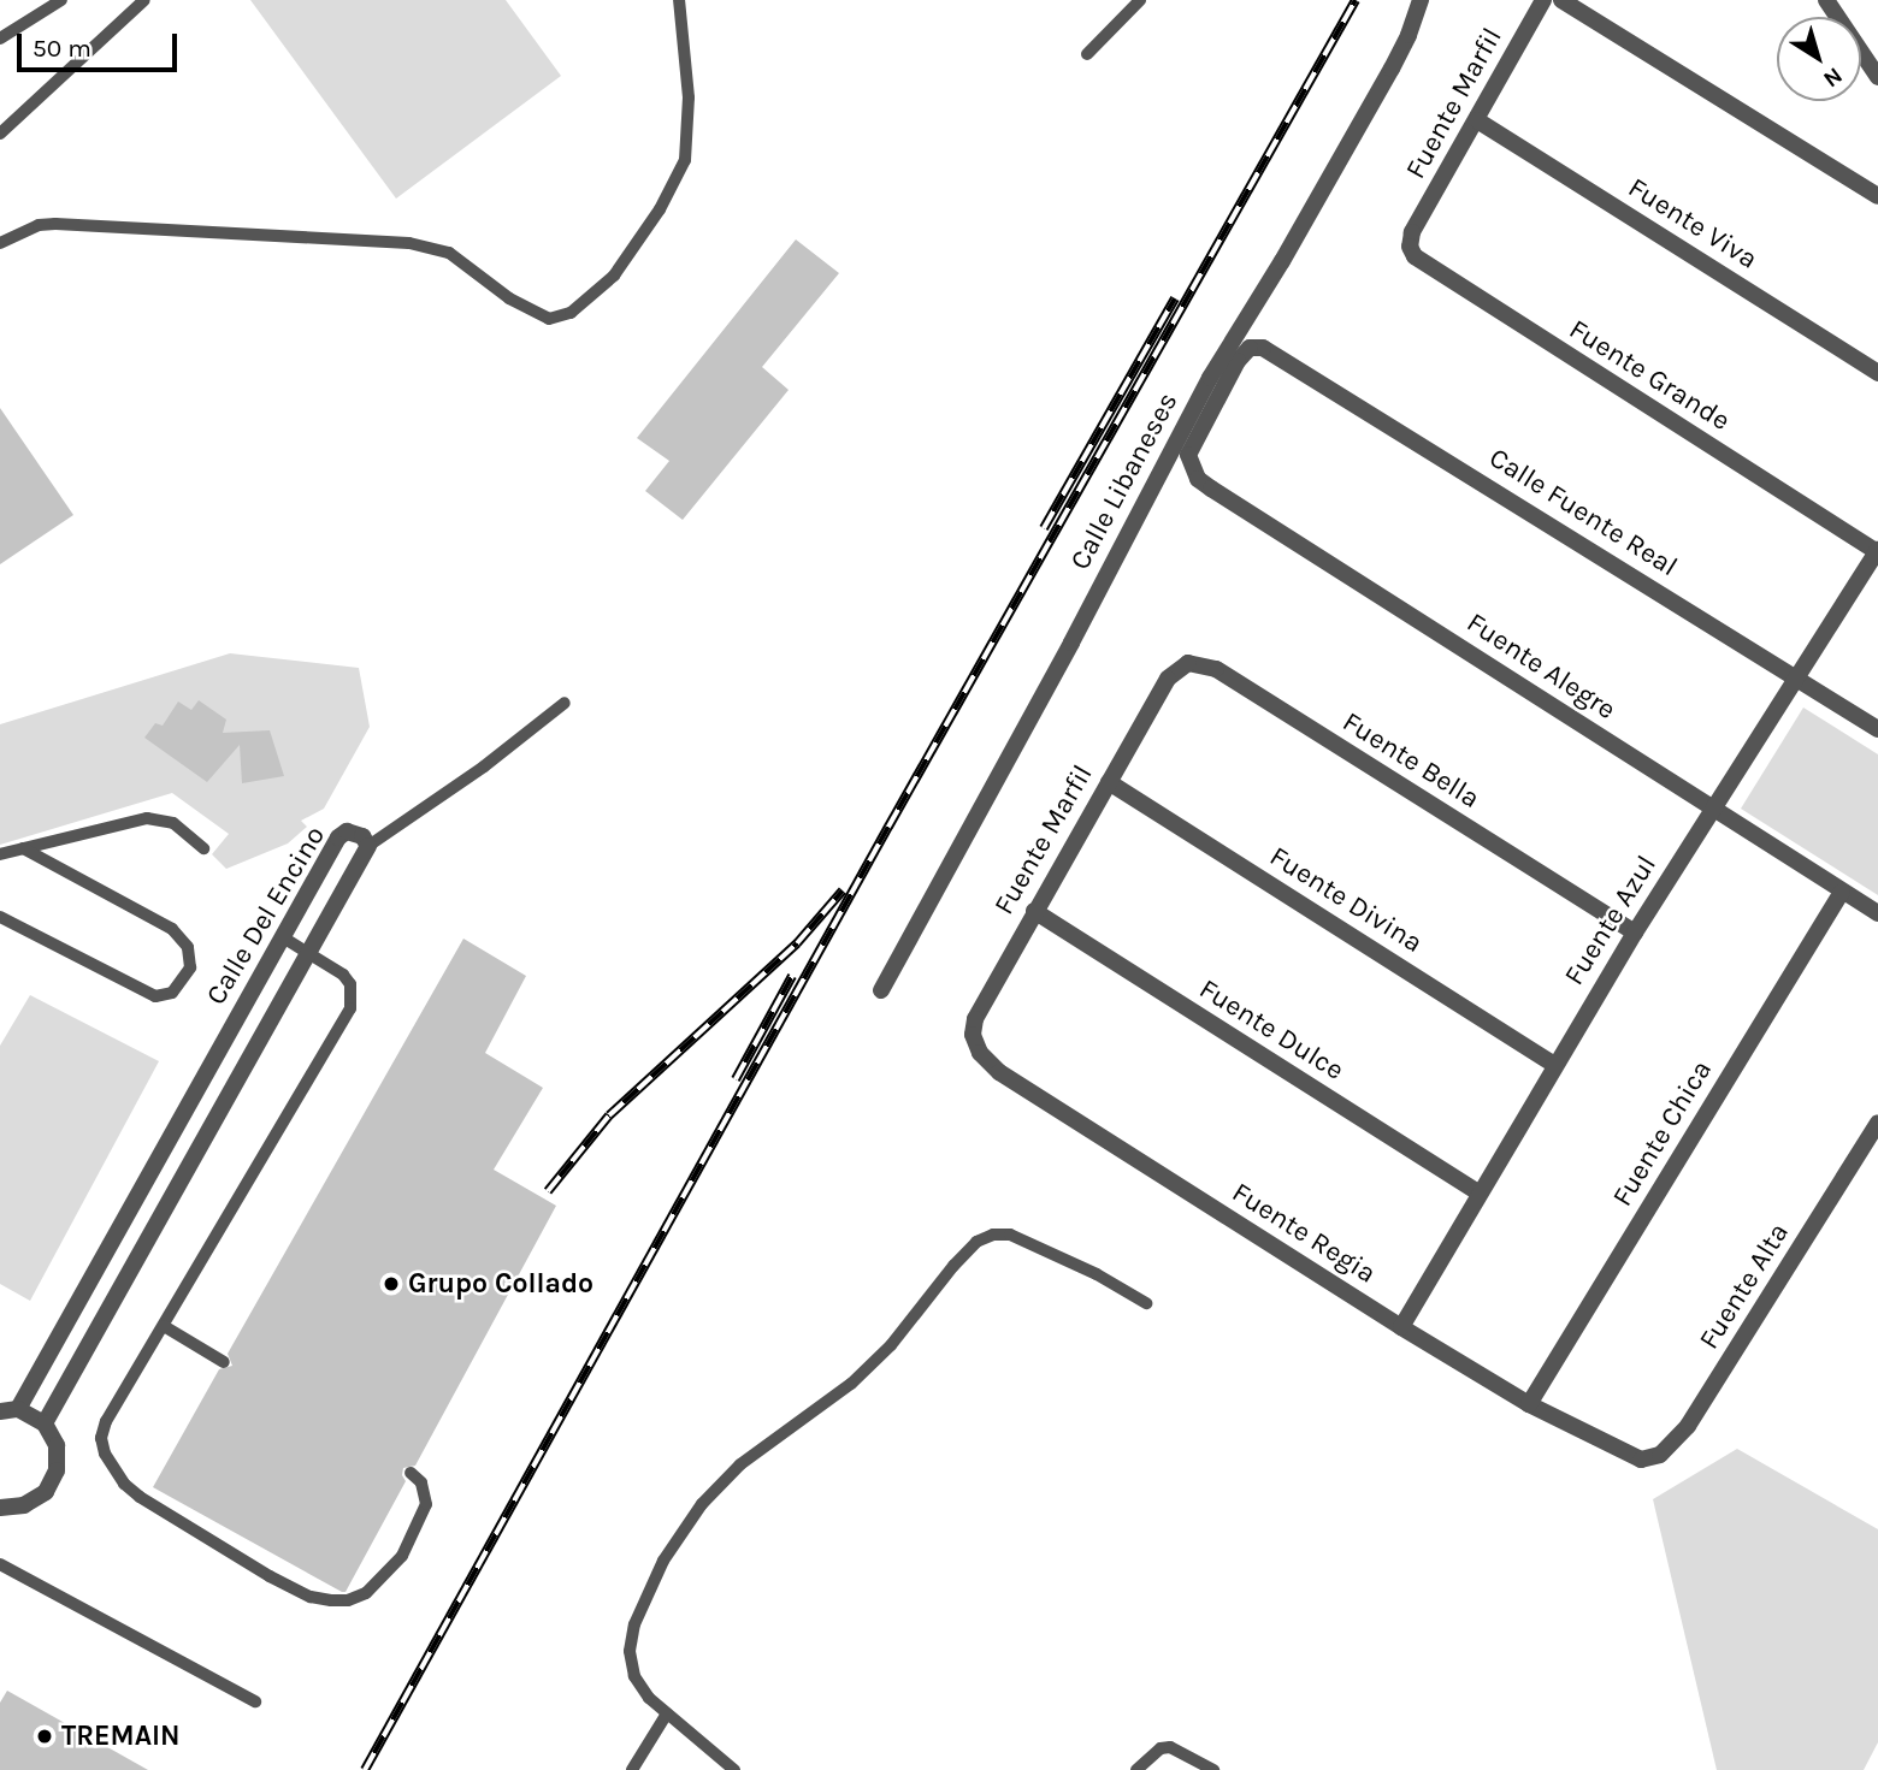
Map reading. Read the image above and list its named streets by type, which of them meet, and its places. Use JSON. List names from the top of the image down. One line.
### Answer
{"streets":{"street":["Fuente Marfil","Fuente Viva","Fuente Grande","Calle Libaneses","Calle Fuente Real","Fuente Alegre","Fuente Bella","Fuente Divina","Calle Del Encino","Fuente Azul","Fuente Dulce","Fuente Chica","Fuente Regia","Fuente Alta"]},"crossings":[["Fuente Marfil","Fuente Viva"],["Fuente Marfil","Fuente Grande"],["Fuente Marfil","Fuente Bella"],["Fuente Marfil","Fuente Divina"],["Fuente Marfil","Fuente Dulce"],["Fuente Marfil","Fuente Regia"],["Fuente Grande","Fuente Azul"],["Calle Fuente Real","Fuente Alegre"],["Calle Fuente Real","Fuente Azul"],["Fuente Alegre","Fuente Azul"],["Fuente Alegre","Fuente Chica"],["Fuente Bella","Fuente Azul"],["Fuente Divina","Fuente Azul"],["Fuente Azul","Fuente Dulce"],["Fuente Azul","Fuente Regia"],["Fuente Chica","Fuente Regia"],["Fuente Regia","Fuente Alta"]],"places":["Grupo Collado","TREMAIN"],"scale_bar":"50 m","north":"bottom right"}
